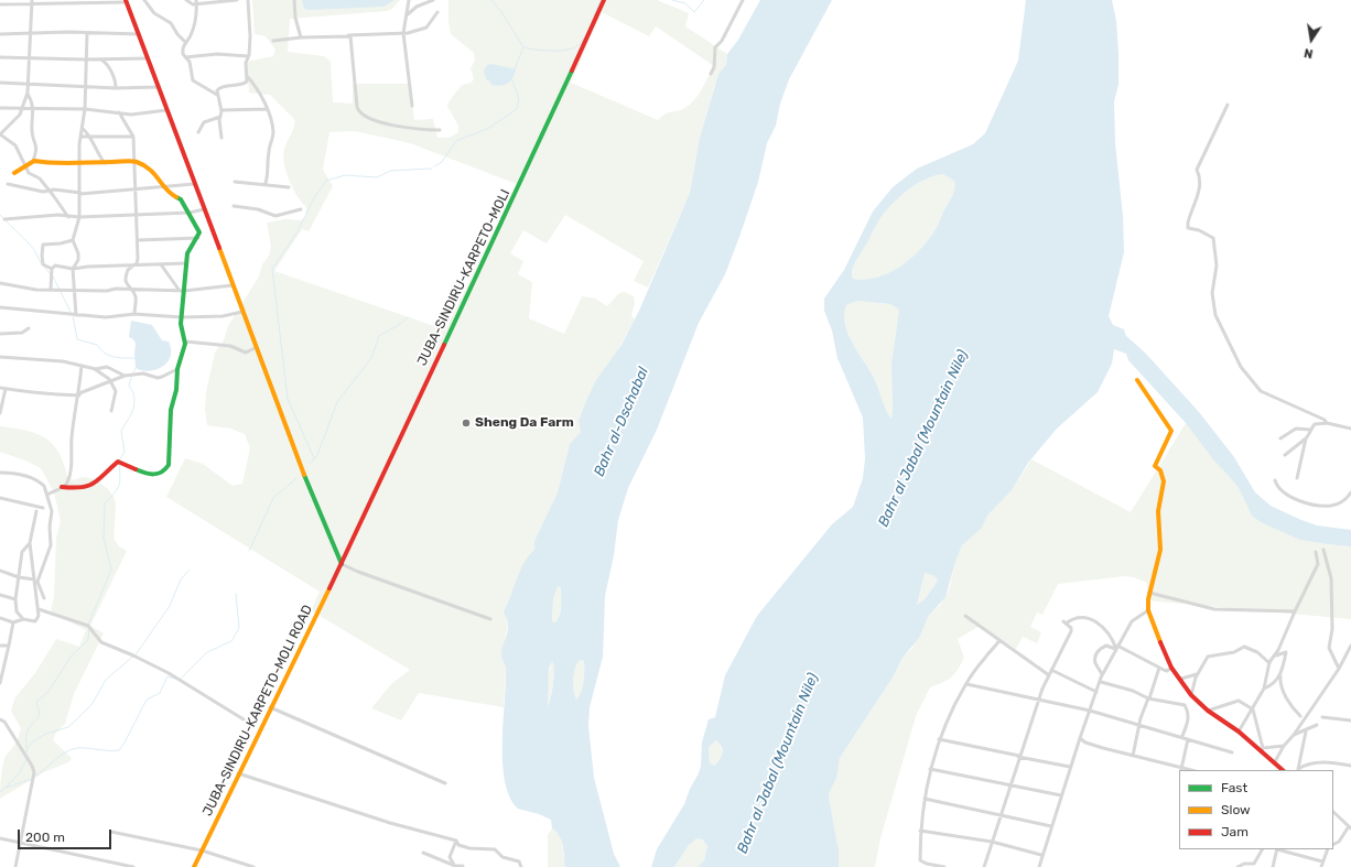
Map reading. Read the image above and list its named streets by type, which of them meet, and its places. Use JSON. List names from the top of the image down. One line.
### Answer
{"streets":{"main road":["JUBA-SINDIRU-KARPETO-MOLI","JUBA-SINDIRU-KARPETO-MOLI ROAD"]},"crossings":[["JUBA-SINDIRU-KARPETO-MOLI","JUBA-SINDIRU-KARPETO-MOLI ROAD"]],"water":["Bahr al-Dschabal","Bahr al Jabal (Mountain Nile)"],"places":["Sheng Da Farm"],"legend":["Fast","Slow","Jam"],"scale_bar":"200 m","north":"bottom"}
